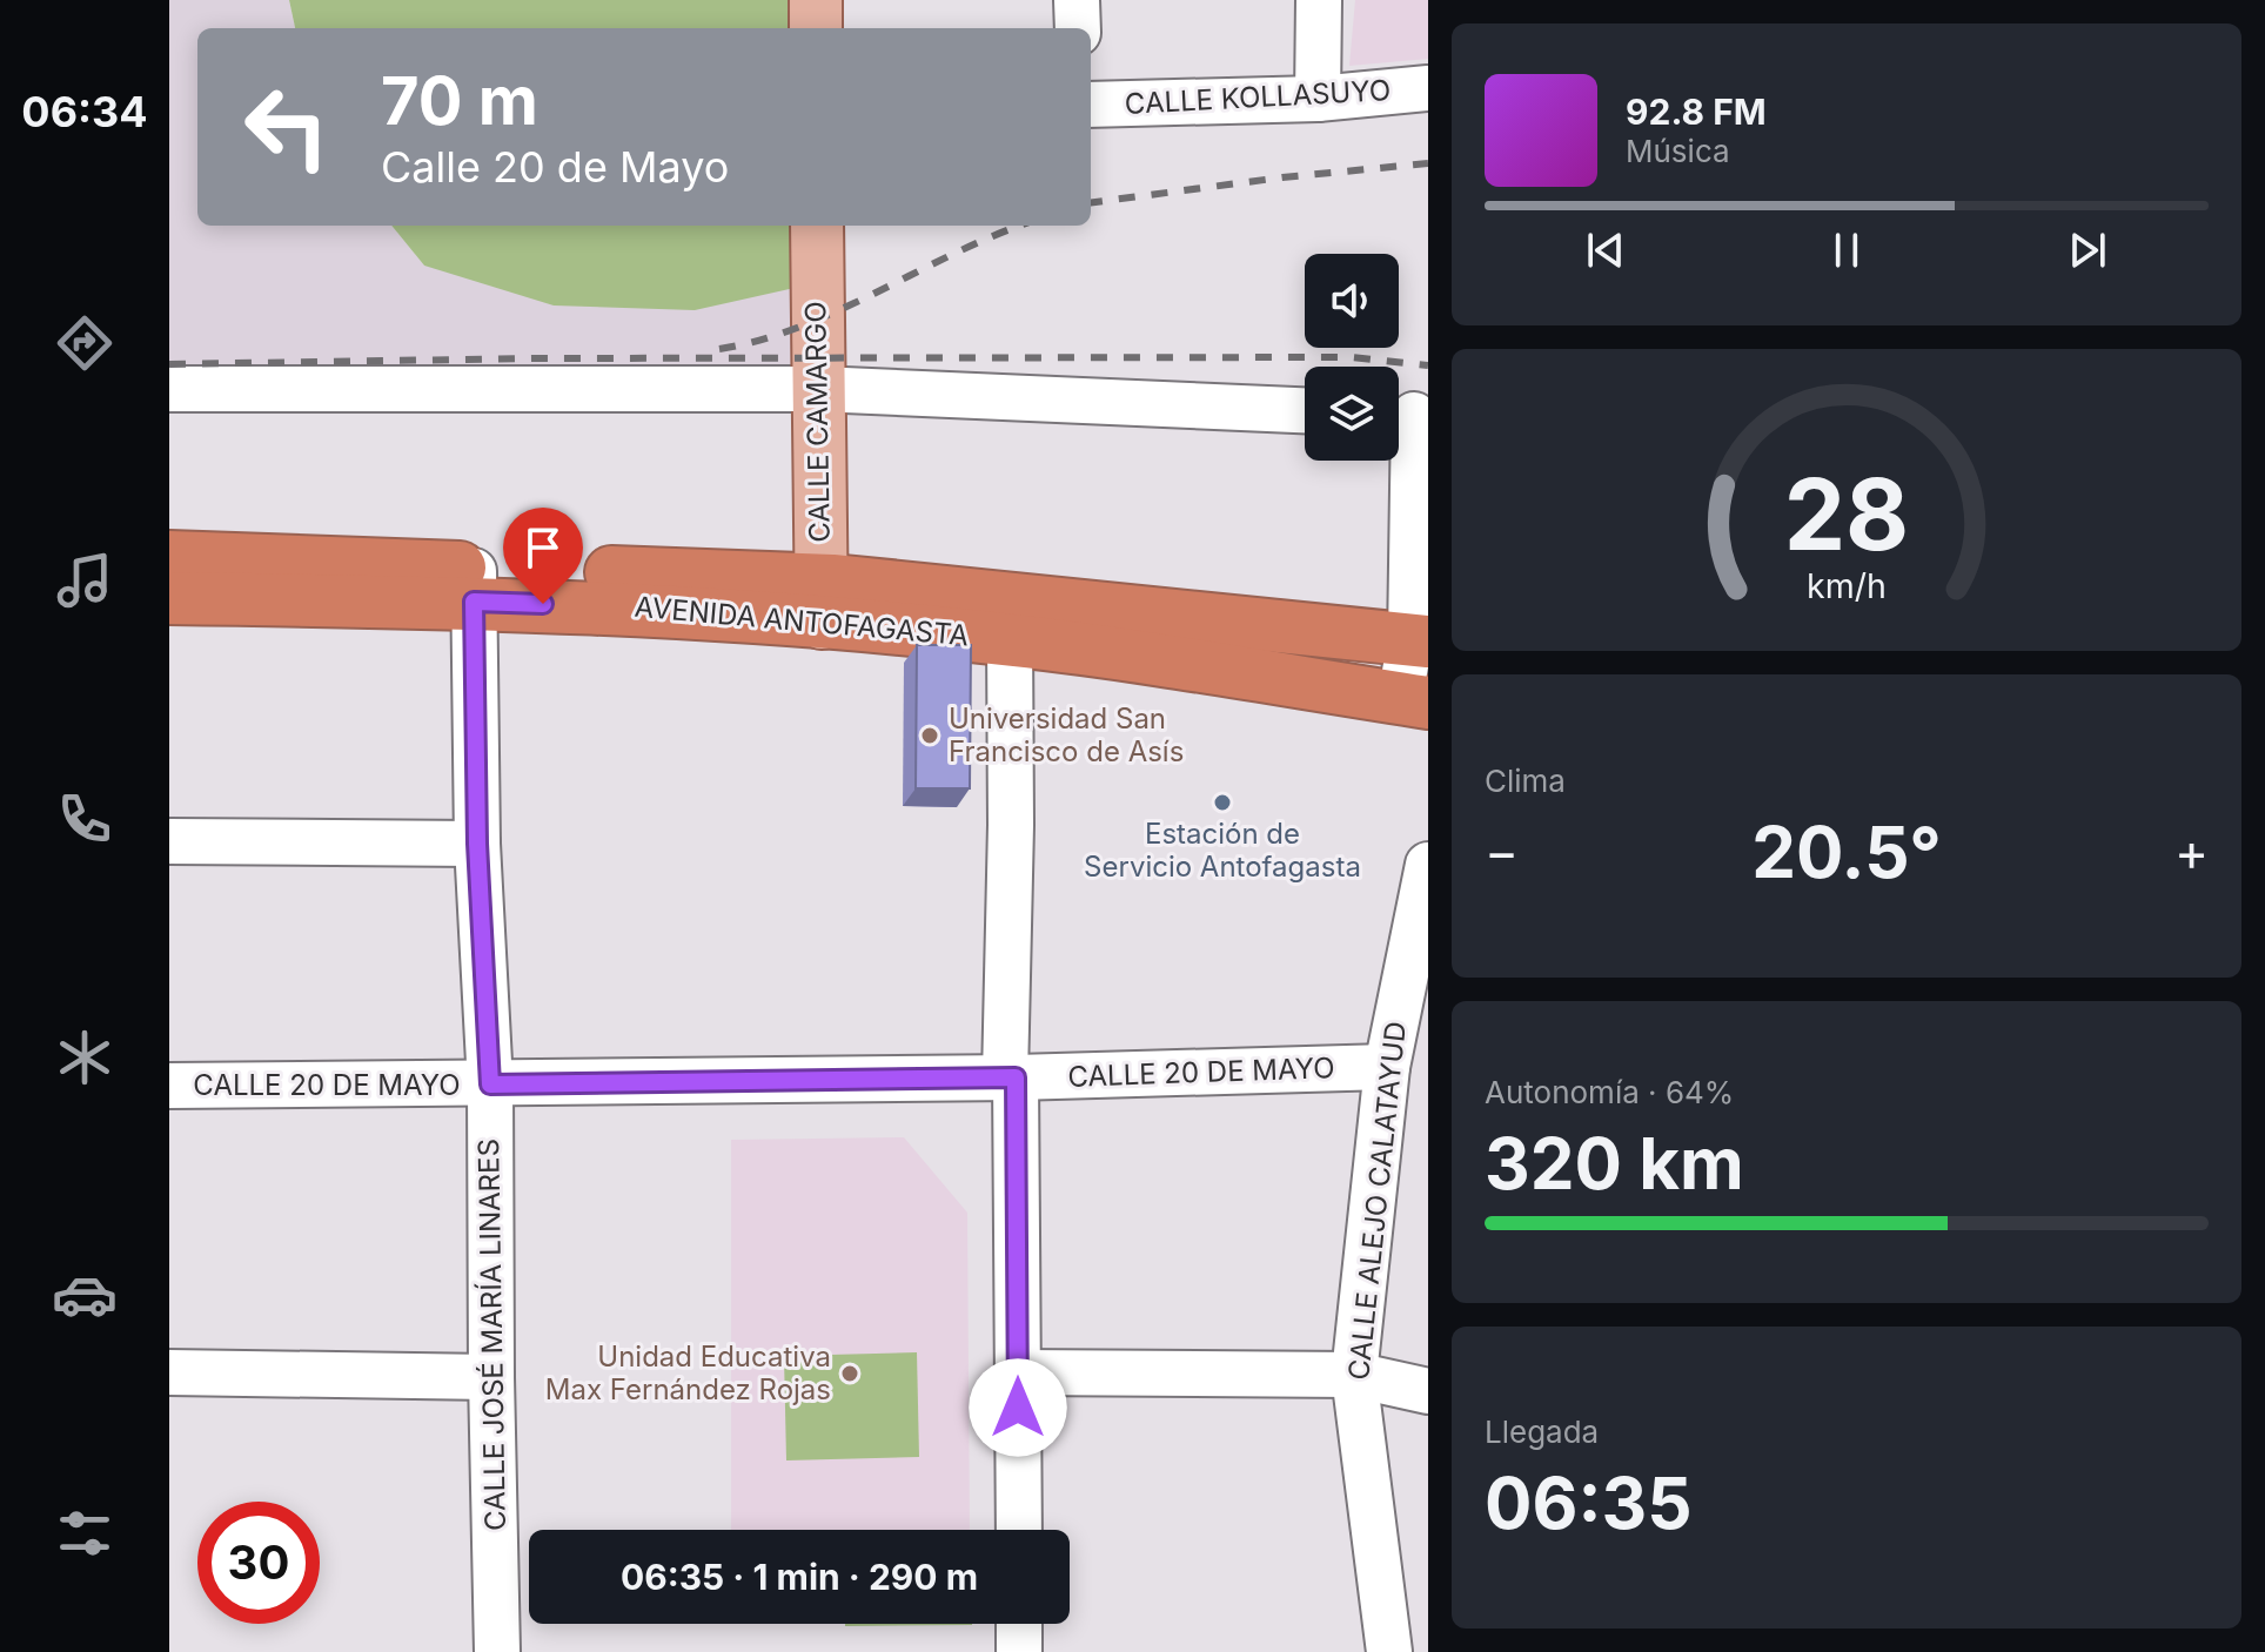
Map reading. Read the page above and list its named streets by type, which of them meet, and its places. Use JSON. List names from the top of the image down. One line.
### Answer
{"streets":{"highway":["AVENIDA ANTOFAGASTA"],"main road":["CALLE CAMARGO"],"street":["CALLE KOLLASUYO","CALLE 20 DE MAYO","CALLE ALEJO CALATAYUD","CALLE JOSÉ MARÍA LINARES"]},"crossings":[["CALLE CAMARGO","AVENIDA ANTOFAGASTA"],["AVENIDA ANTOFAGASTA","CALLE JOSÉ MARÍA LINARES"],["CALLE 20 DE MAYO","CALLE ALEJO CALATAYUD"],["CALLE 20 DE MAYO","CALLE JOSÉ MARÍA LINARES"]],"places":["Universidad San Francisco de Asís","Estación de Servicio Antofagasta","Unidad Educativa Max Fernández Rojas"],"page":{"tabs":"06:34","turn":["70 m","Calle 20 de Mayo"],"song":["92.8 FM","Música"],"tile":["Clima",["Autonomía · 64%","320 km"],["Llegada","06:35"]],"heat":["−","20.5°","+"],"limit":"30","trip":"06:35 · 1 min · 290 m","gauge":["28","km/h"]}}
